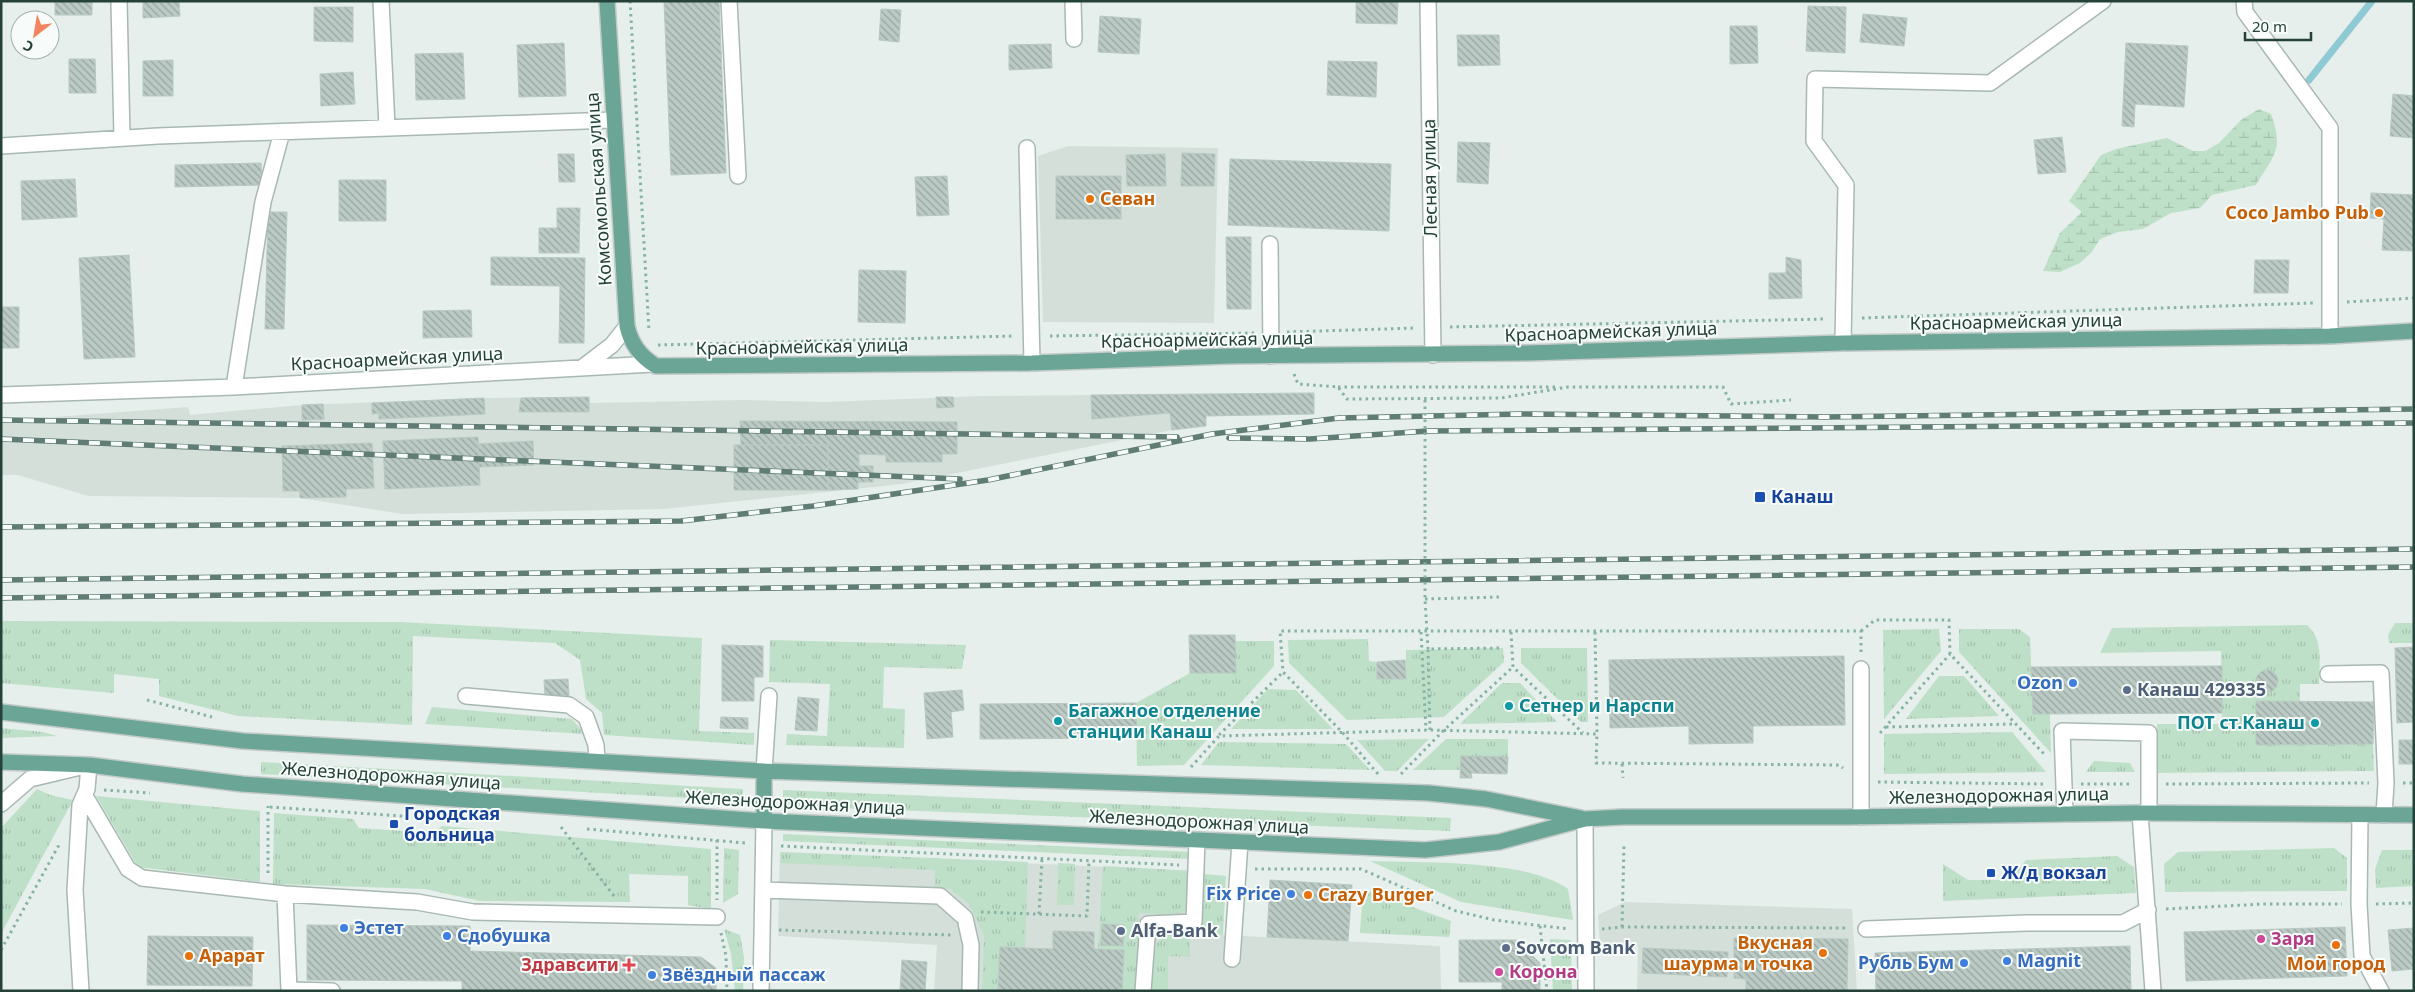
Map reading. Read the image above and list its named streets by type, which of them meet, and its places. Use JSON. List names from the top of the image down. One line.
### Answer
{"streets":{"main road":["Комсомольская улица","Красноармейская улица","Железнодорожная улица"],"street":["Лесная улица"]},"crossings":[["Лесная улица","Красноармейская улица"],["Комсомольская улица","Красноармейская улица"]],"places":{"other":["Севан","Coco Jambo Pub","Ozon","Канаш 429335","Сетнер и Нарспи","Багажное отделение станции Канаш","ПОТ ст.Канаш","Fix Price","Crazy Burger","Эстет","Alfa-Bank","Сдобушка","Заря","Мой город","Sovcom Bank","Вкусная шаурма и точка","Арарат","Magnit","Рубль Бум","Корона","Звёздный пассаж"],"transit":["Канаш","Городская больница","Ж/д вокзал"],"health":["Здравсити"]},"scale_bar":"20 m","north":"bottom left"}
